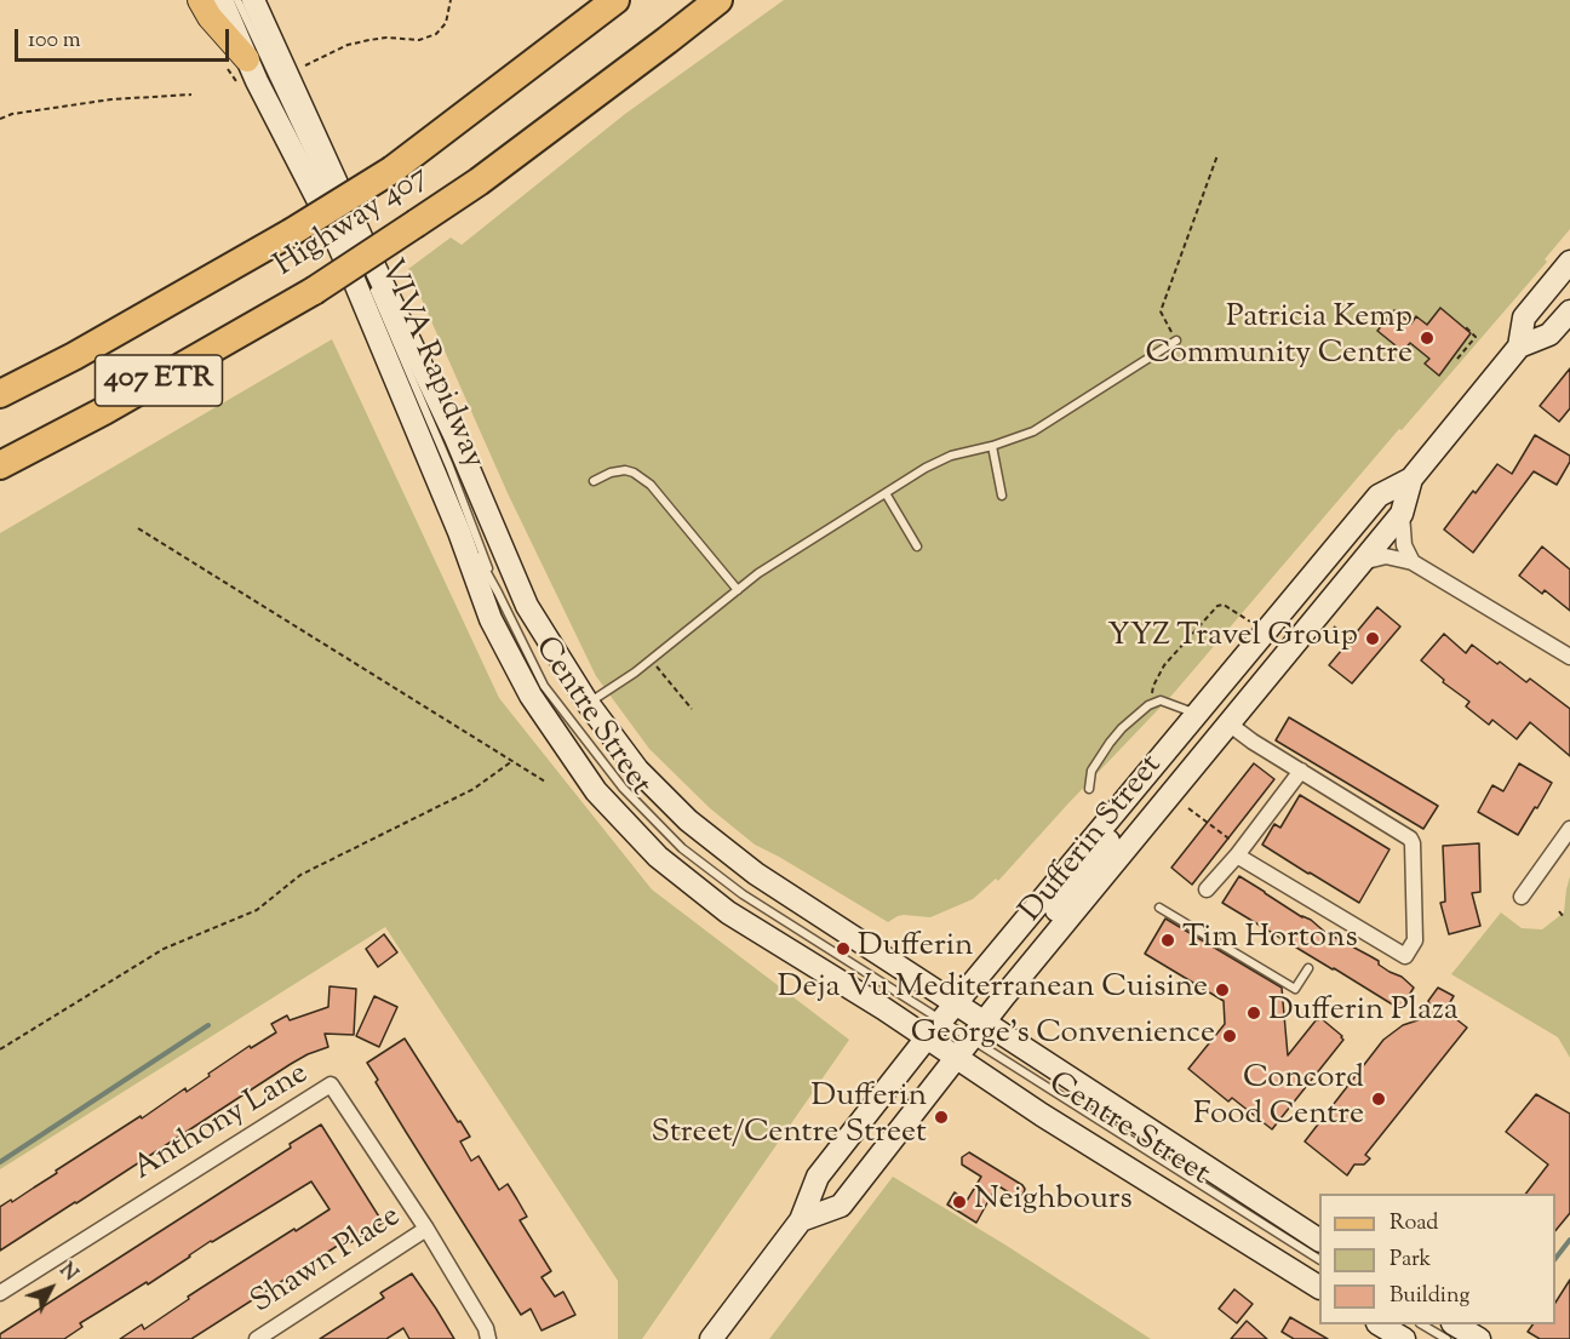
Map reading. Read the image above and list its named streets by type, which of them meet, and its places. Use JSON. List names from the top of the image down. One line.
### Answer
{"streets":{"highway":["Highway 407","407 ETR"],"main road":["Centre Street","Dufferin Street"],"street":["Anthony Lane","Shawn Place"],"lane":["VIVA Rapidway"]},"crossings":[["VIVA Rapidway","Centre Street"],["VIVA Rapidway","Dufferin Street"],["Centre Street","Dufferin Street"],["Anthony Lane","Shawn Place"]],"places":["Patricia Kemp Community Centre","YYZ Travel Group","Tim Hortons","Dufferin","Deja Vu Mediterranean Cuisine","Dufferin Plaza","George's Convenience","Concord Food Centre","Dufferin Street/Centre Street","Neighbours"],"legend":["Road","Park","Building"],"scale_bar":"100 m","north":"top right"}
